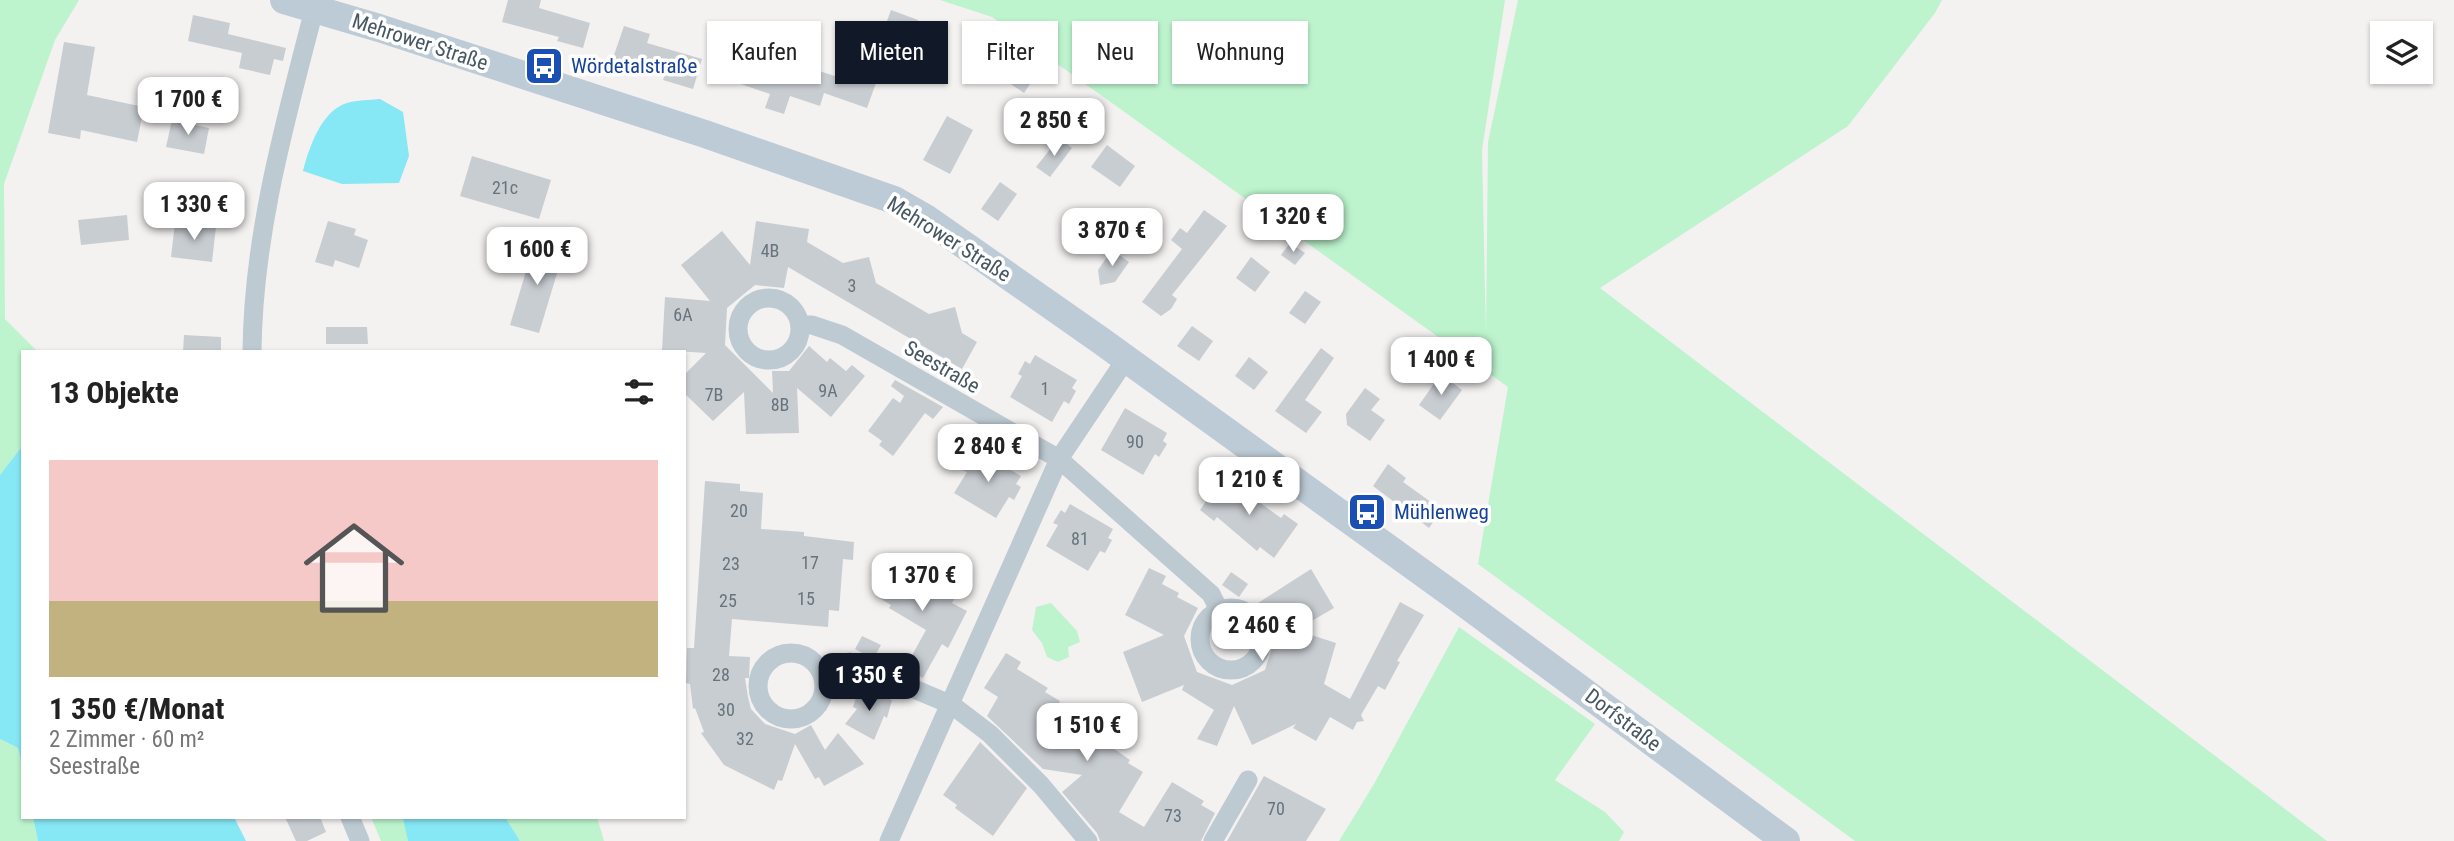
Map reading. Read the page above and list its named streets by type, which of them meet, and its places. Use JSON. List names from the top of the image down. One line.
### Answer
{"streets":{"main road":["Mehrower Straße","Dorfstraße"],"street":["Seestraße"]},"crossings":[["Mehrower Straße","Dorfstraße"]],"places":{"bus stop":["Wördetalstraße","Mühlenweg"]},"house_numbers":["21c","4B","3","6A","1","9A","7B","8B","90","20","81","17","23","15","25","28","30","32","70","73"],"page":{"chip":["Kaufen","Mieten","Filter","Neu","Wohnung"],"price":["1 700 €","2 850 €","1 330 €","1 320 €","3 870 €","1 600 €","1 400 €","2 840 €","1 210 €","1 370 €","2 460 €","1 350 €","1 510 €"],"heading":"13 Objekte","list":[{"name":"1 350 €/Monat","note":"2 Zimmer · 60 m² · Seestraße"}]}}
